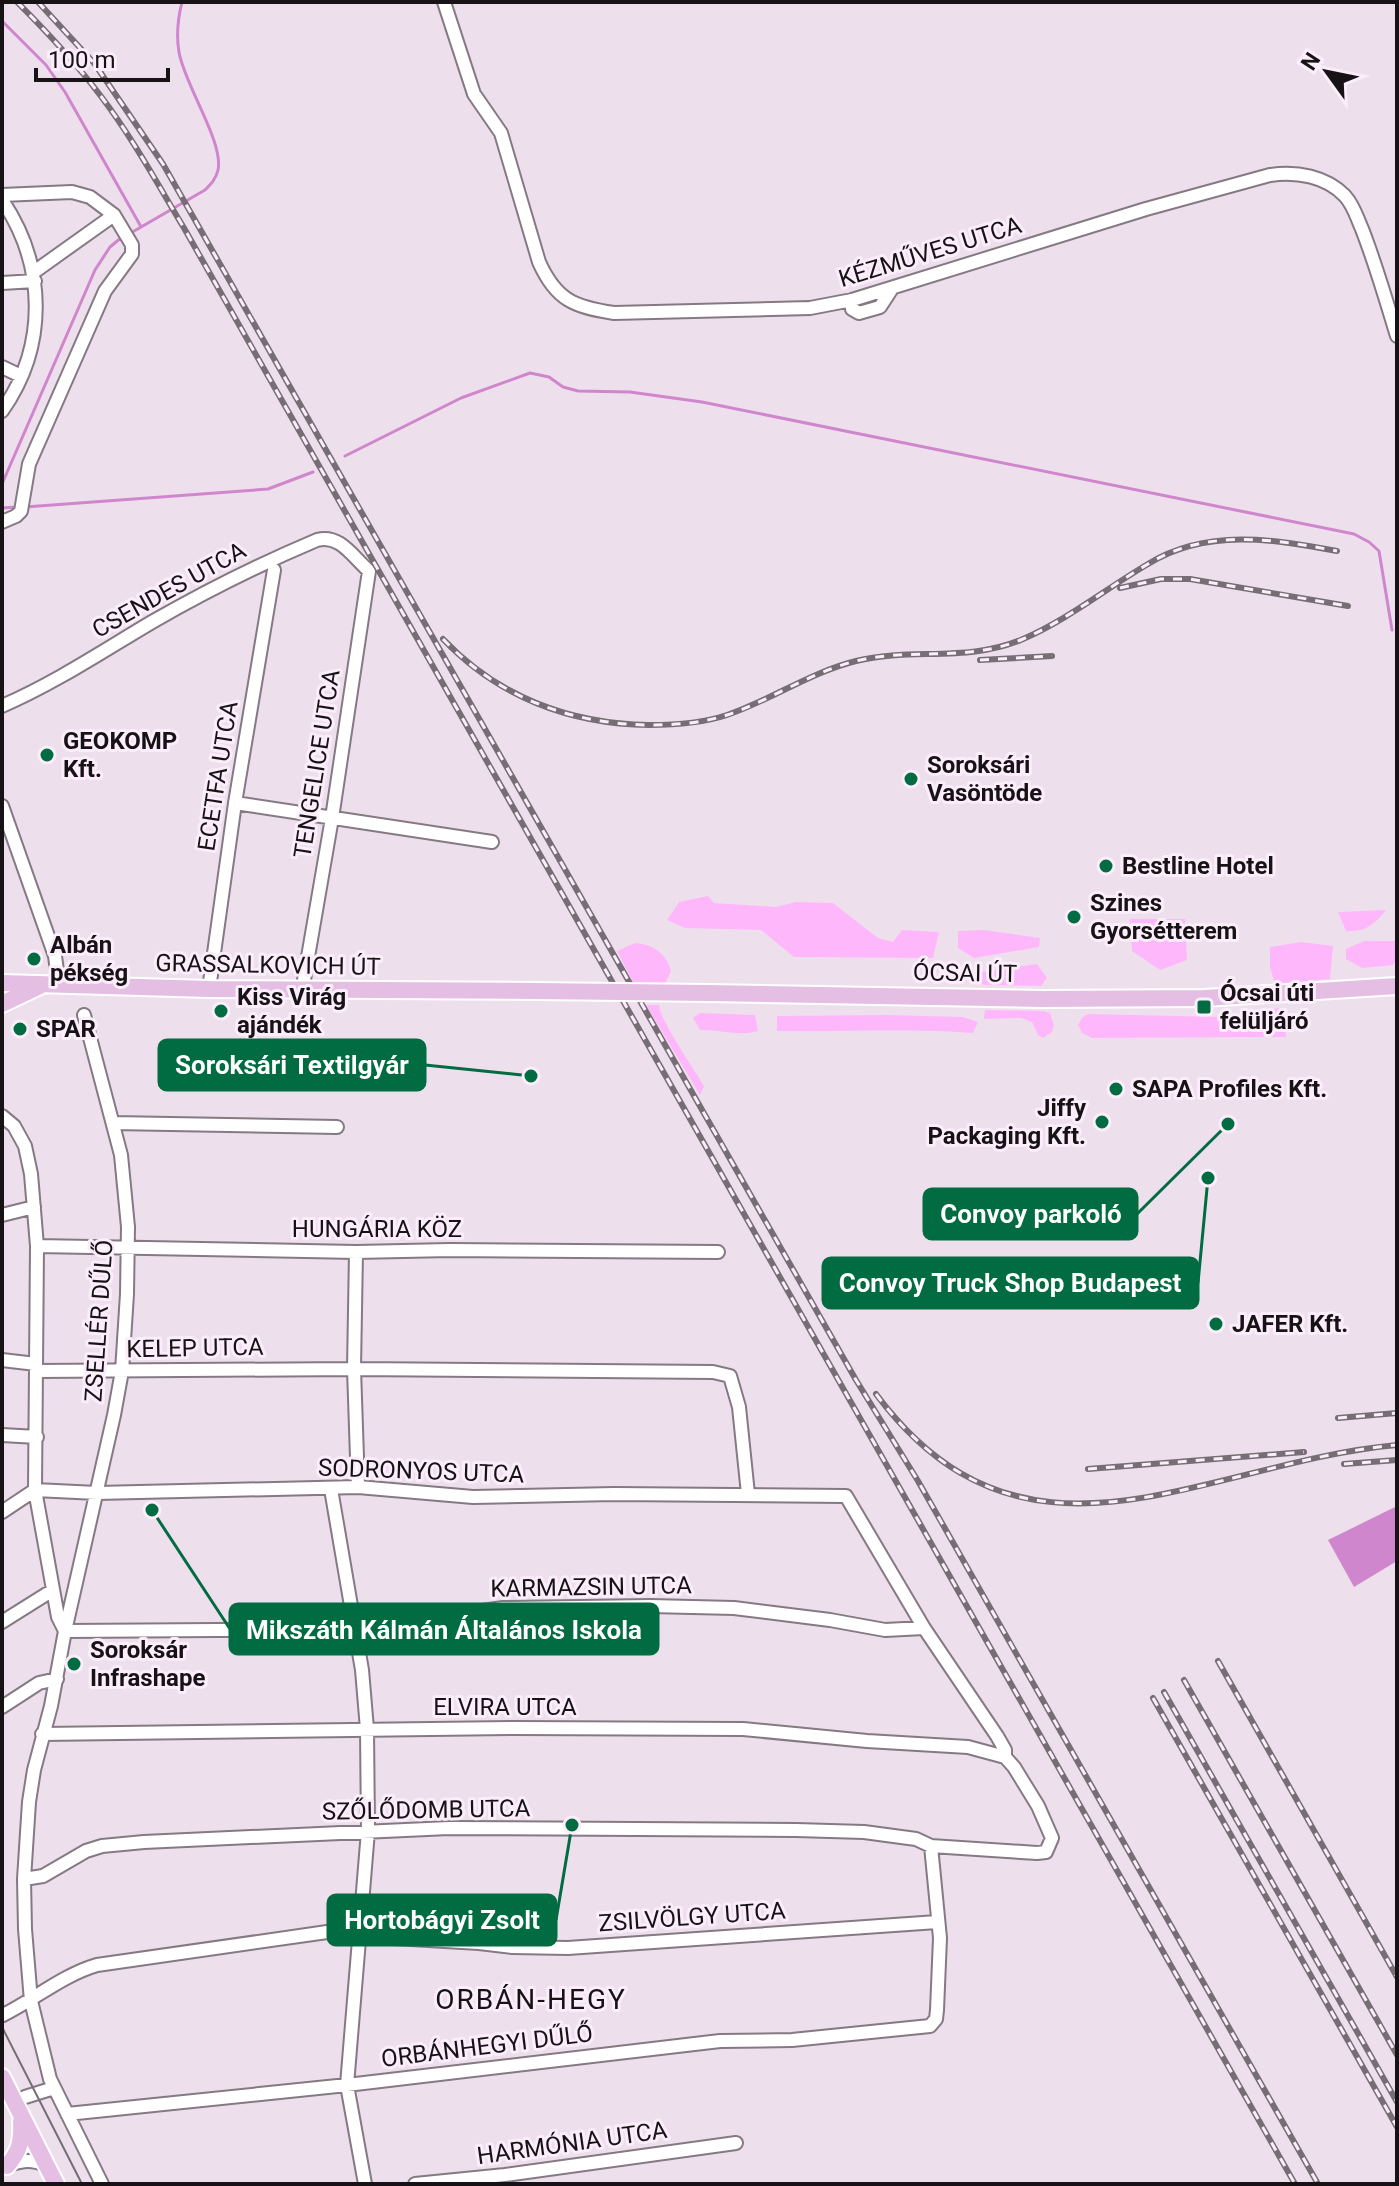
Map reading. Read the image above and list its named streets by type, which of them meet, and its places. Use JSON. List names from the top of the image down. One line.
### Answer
{"streets":{"main road":["GRASSALKOVICH ÚT","ÓCSAI ÚT"],"street":["KÉZMŰVES UTCA","CSENDES UTCA","TENGELICE UTCA","ECETFA UTCA","HUNGÁRIA KÖZ","ZSELLÉR DŰLŐ","KELEP UTCA","SODRONYOS UTCA","KARMAZSIN UTCA","ELVIRA UTCA","SZŐLŐDOMB UTCA","ZSILVÖLGY UTCA","ORBÁNHEGYI DŰLŐ","HARMÓNIA UTCA"]},"crossings":[["CSENDES UTCA","TENGELICE UTCA"],["ECETFA UTCA","GRASSALKOVICH ÚT"],["GRASSALKOVICH ÚT","ÓCSAI ÚT"],["HUNGÁRIA KÖZ","ZSELLÉR DŰLŐ"],["ZSELLÉR DŰLŐ","KELEP UTCA"],["ZSELLÉR DŰLŐ","SODRONYOS UTCA"],["ZSELLÉR DŰLŐ","KARMAZSIN UTCA"],["ZSELLÉR DŰLŐ","ELVIRA UTCA"],["ZSELLÉR DŰLŐ","SZŐLŐDOMB UTCA"],["ZSELLÉR DŰLŐ","ZSILVÖLGY UTCA"],["ZSELLÉR DŰLŐ","ORBÁNHEGYI DŰLŐ"],["KELEP UTCA","SODRONYOS UTCA"],["SODRONYOS UTCA","KARMAZSIN UTCA"],["ELVIRA UTCA","SZŐLŐDOMB UTCA"],["ZSILVÖLGY UTCA","ORBÁNHEGYI DŰLŐ"]],"districts":["ORBÁN-HEGY"],"places":{"other":["GEOKOMP Kft.","Soroksári Vasöntöde","Bestline Hotel","Szines Gyorsétterem","Albán pékség","Kiss Virág ajándék","SPAR","Soroksári Textilgyár","SAPA Profiles Kft.","Jiffy Packaging Kft.","Convoy parkoló","Convoy Truck Shop Budapest","JAFER Kft.","Mikszáth Kálmán Általános Iskola","Soroksár Infrashape","Hortobágyi Zsolt"],"transit":["Ócsai úti felüljáró"]},"scale_bar":"100 m","north":"top left"}
